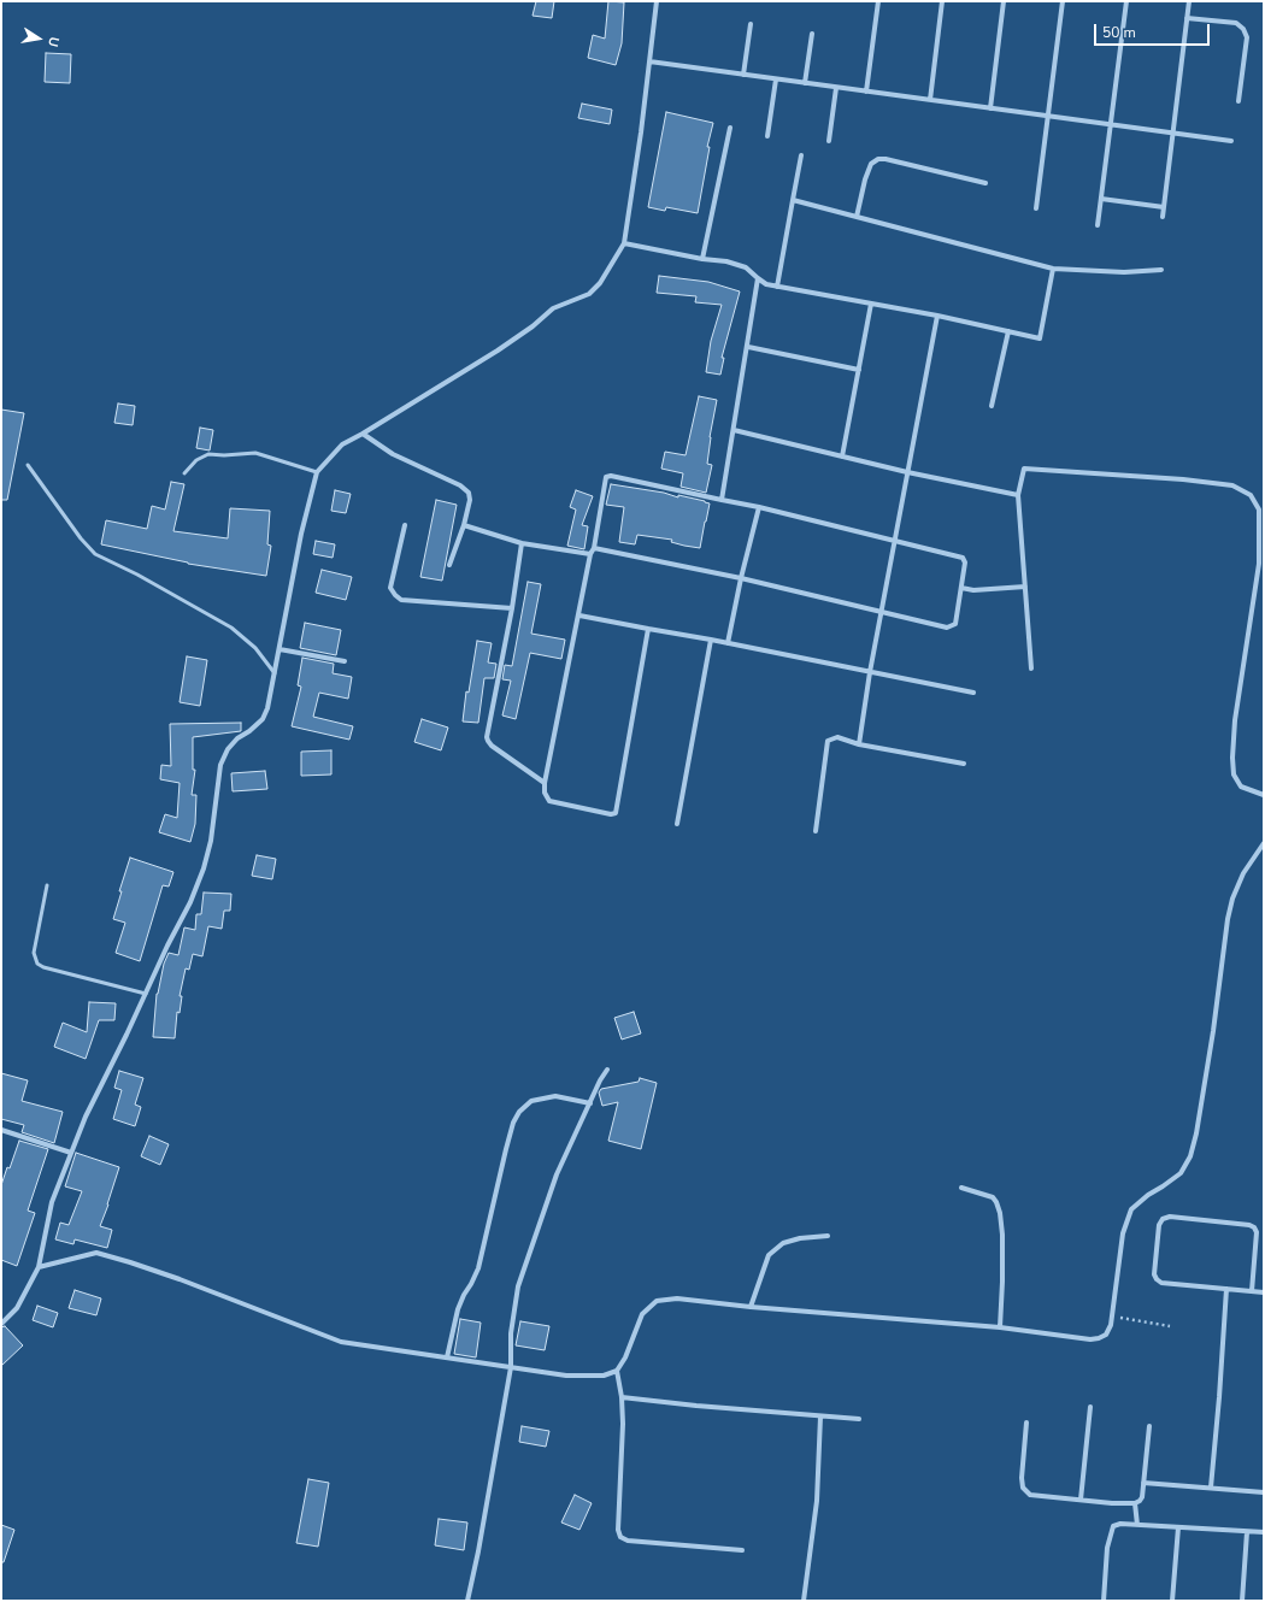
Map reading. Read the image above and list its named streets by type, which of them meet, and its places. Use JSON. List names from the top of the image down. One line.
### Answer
{"scale_bar":"50 m","north":"right"}
